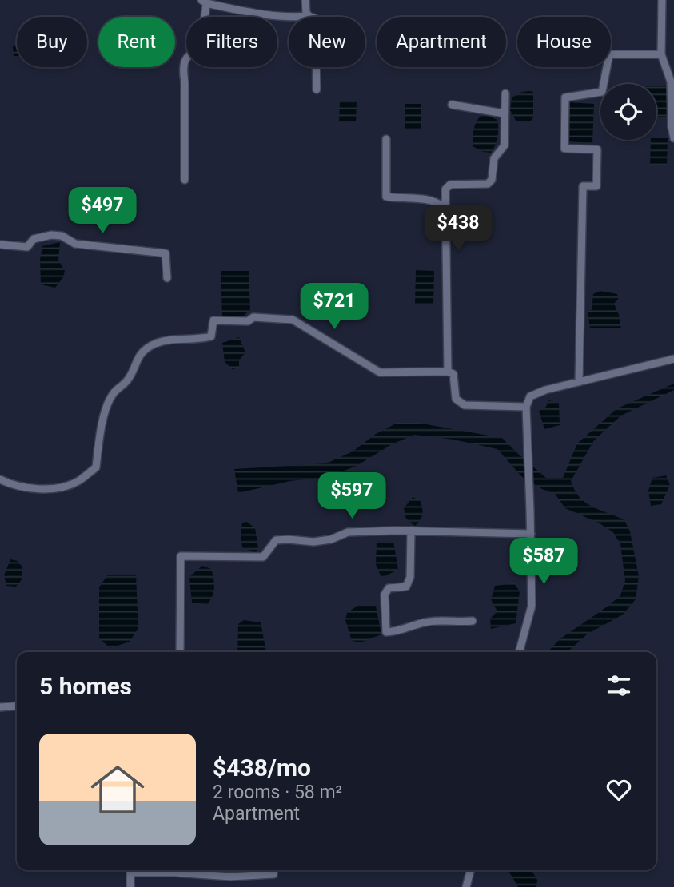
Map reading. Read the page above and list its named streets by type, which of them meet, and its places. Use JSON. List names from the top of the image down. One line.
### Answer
{"page":{"chip":["Buy","Rent","Filters","New","Apartment","House"],"price":["$497","$438","$721","$597","$587"],"heading":"5 homes","list":[{"name":"$438/mo","note":"2 rooms · 58 m² · Apartment"}]}}
